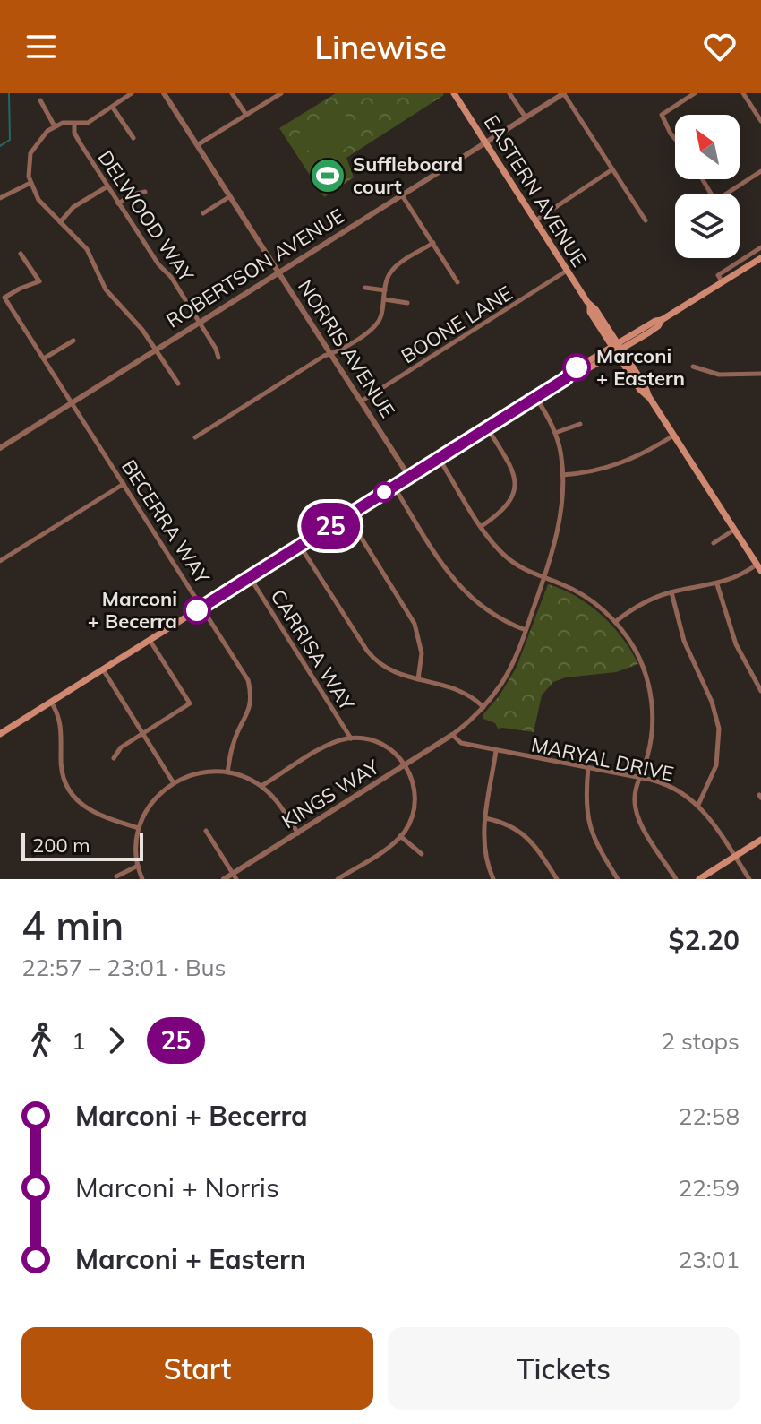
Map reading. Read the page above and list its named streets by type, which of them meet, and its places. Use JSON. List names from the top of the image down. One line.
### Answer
{"streets":{"main road":["EASTERN AVENUE"],"street":["DELWOOD WAY","ROBERTSON AVENUE","BOONE LANE","NORRIS AVENUE","BECERRA WAY","CARRISA WAY","MARYAL DRIVE","KINGS WAY"]},"crossings":[["EASTERN AVENUE","ROBERTSON AVENUE"],["EASTERN AVENUE","BOONE LANE"],["DELWOOD WAY","ROBERTSON AVENUE"],["ROBERTSON AVENUE","NORRIS AVENUE"],["ROBERTSON AVENUE","BECERRA WAY"],["BOONE LANE","NORRIS AVENUE"],["MARYAL DRIVE","KINGS WAY"]],"places":{"sports":["Suffleboard court"],"other":["Marconi + Eastern","Marconi + Becerra"]},"lines":["bus line 25"],"scale_bar":"200 m","north":"top left","page":{"header":"Linewise","on_map":"25","scale":"200 m","heading":["4 min","22:57 – 23:01 · Bus","$2.20"],"legs":["1","25","2 stops"],"list":[{"name":"Marconi + Becerra","value":"22:58"},{"name":"Marconi + Norris","value":"22:59"},{"name":"Marconi + Eastern","value":"23:01"}],"buttons":["Start","Tickets"]}}
